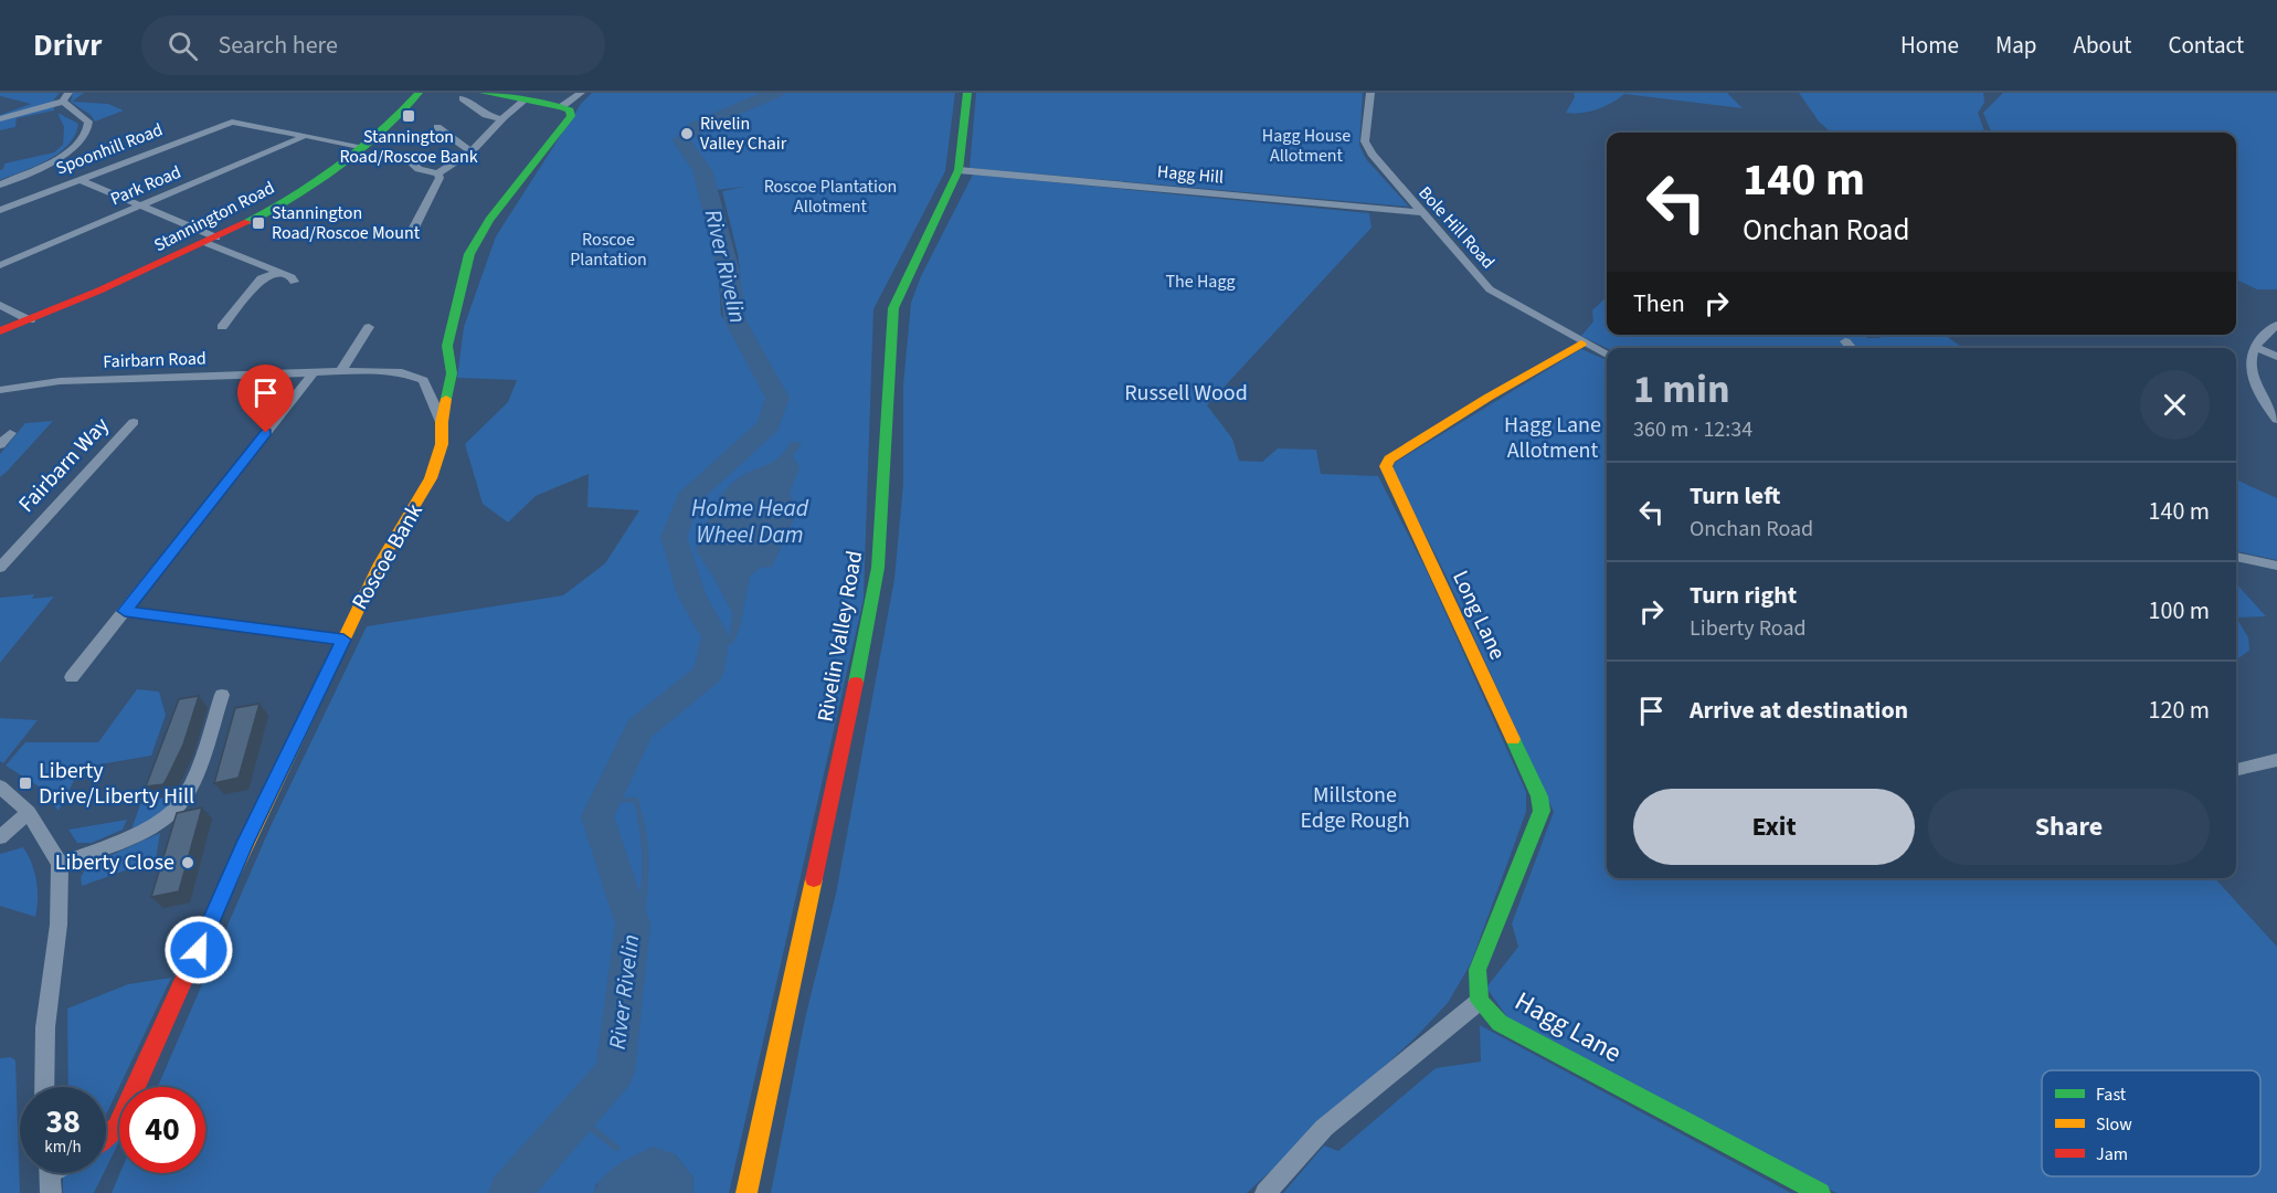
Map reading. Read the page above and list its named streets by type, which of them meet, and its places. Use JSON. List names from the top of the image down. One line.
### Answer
{"streets":{"street":["Spoonhill Road","Hagg Hill","Park Road","Stannington Road","Bole Hill Road","Fairbarn Road","Fairbarn Way","Roscoe Bank","Long Lane","Rivelin Valley Road","Hagg Lane"]},"crossings":[["Spoonhill Road","Park Road"],["Hagg Hill","Bole Hill Road"],["Hagg Hill","Rivelin Valley Road"],["Bole Hill Road","Long Lane"],["Fairbarn Road","Roscoe Bank"],["Long Lane","Hagg Lane"]],"water":["River Rivelin","Holme Head Wheel Dam"],"parks":["Hagg House Allotment","Roscoe Plantation Allotment","Roscoe Plantation","The Hagg","Russell Wood","Hagg Lane Allotment","Millstone Edge Rough"],"places":{"transit":["Stannington Road/Roscoe Bank","Stannington Road/Roscoe Mount","Liberty Drive/Liberty Hill"],"other":["Rivelin Valley Chair","Liberty Close"]},"legend":["Fast","Slow","Jam"],"page":{"header":"Drivr","search":"Search here","nav":["Home","Map","About","Contact"],"turn":["140 m","Onchan Road"],"then":"Then","heading":["1 min","360 m · 12:34"],"list":[{"name":"Turn left","note":"Onchan Road","value":"140 m"},{"name":"Turn right","note":"Liberty Road","value":"100 m"},{"name":"Arrive at destination","value":"120 m"}],"buttons":["Exit","Share"],"speed":"38 km/h","limit":"40"}}
